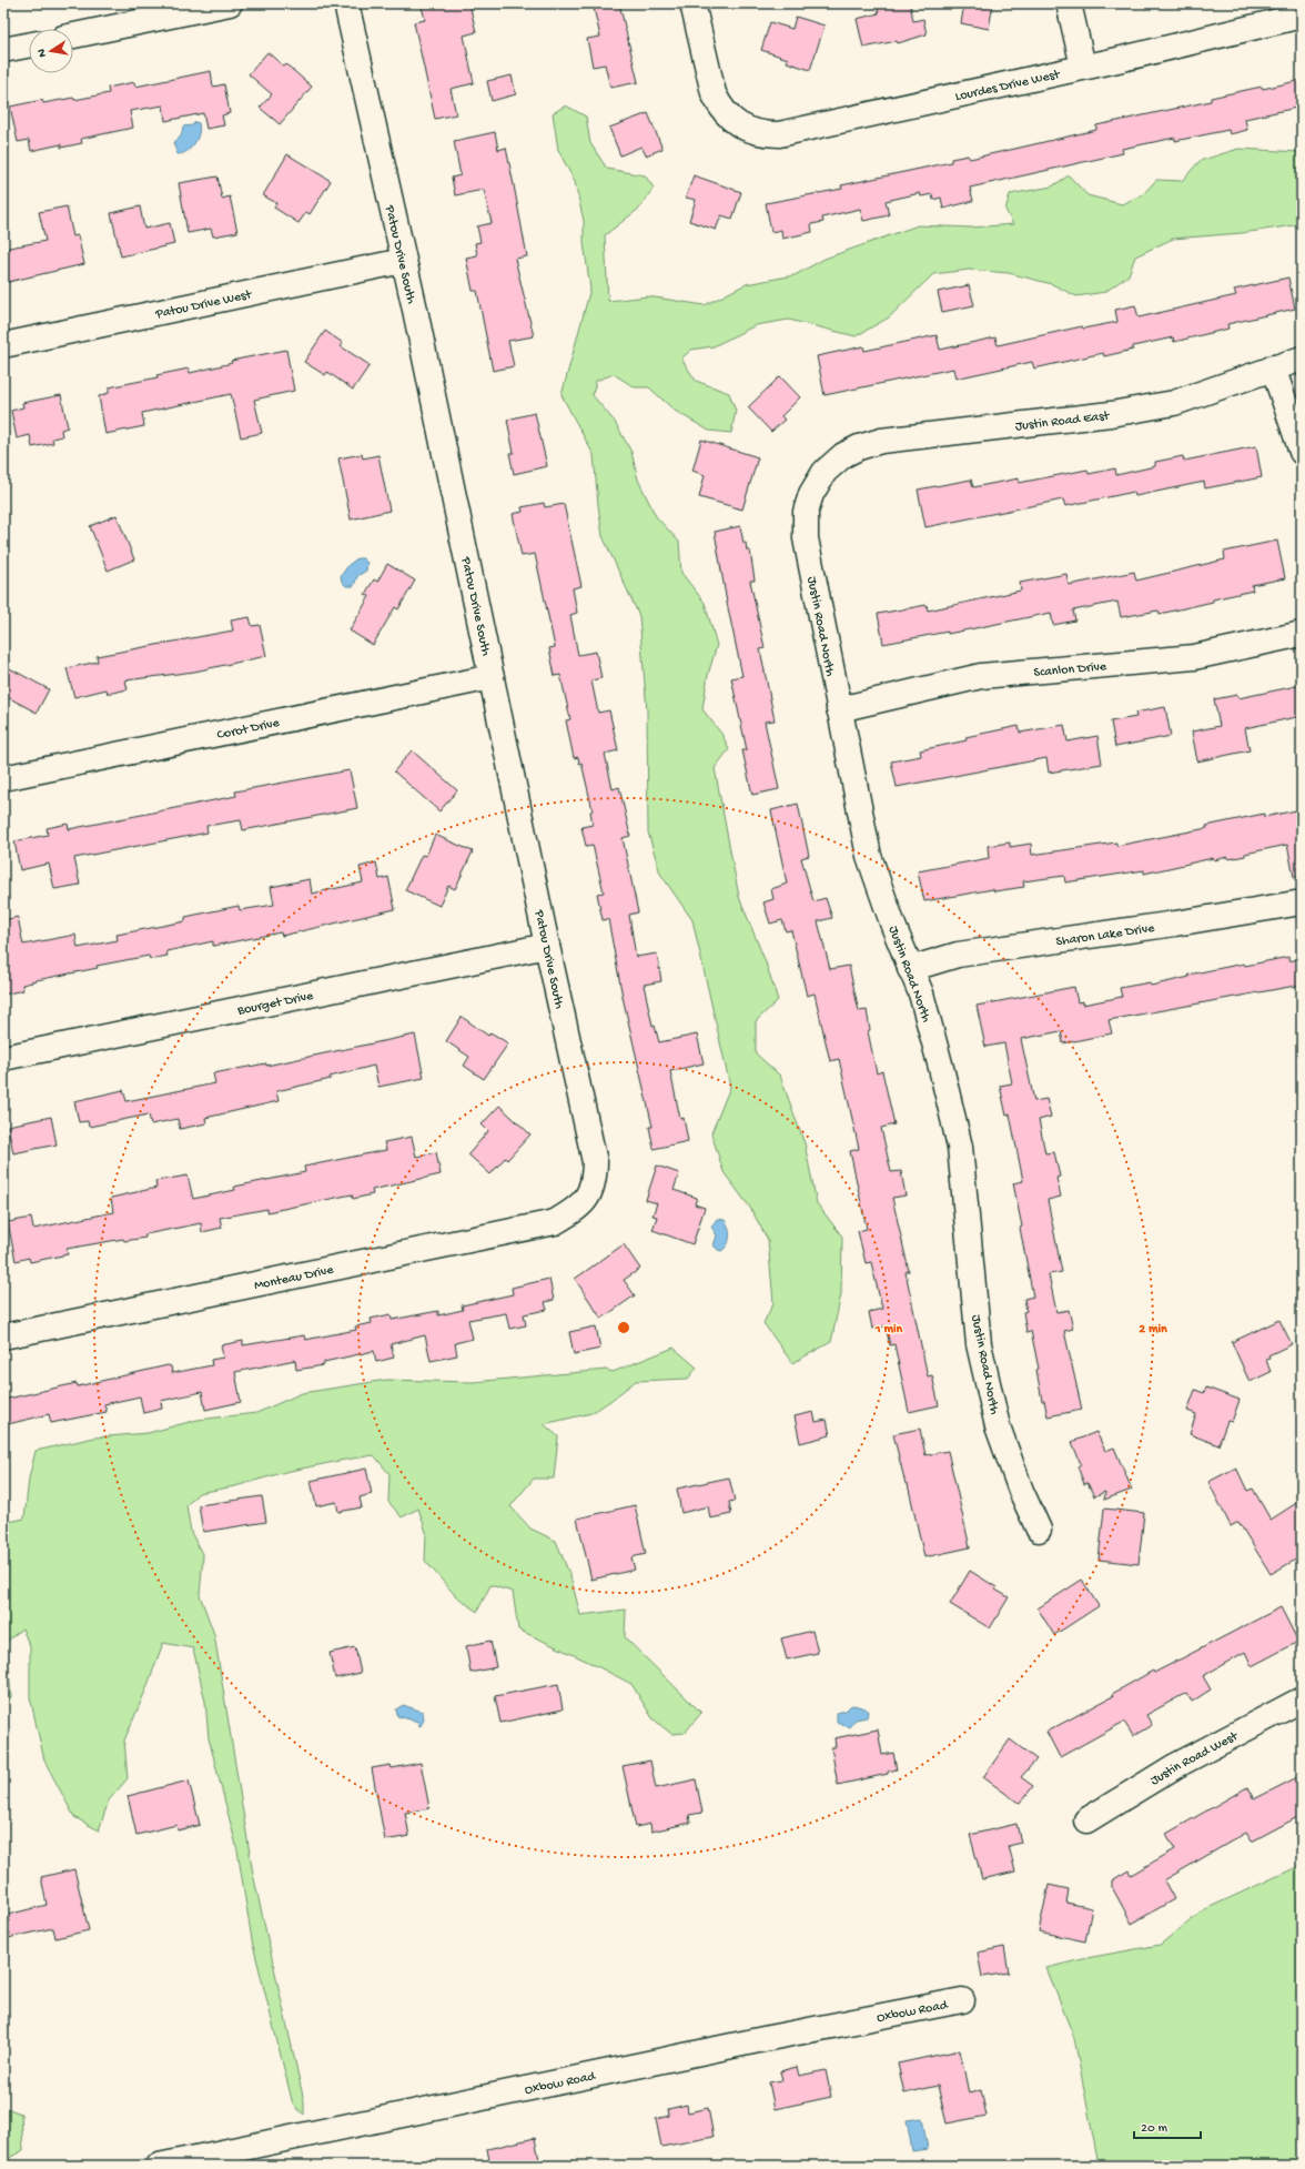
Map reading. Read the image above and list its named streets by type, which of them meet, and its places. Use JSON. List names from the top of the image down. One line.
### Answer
{"streets":{"street":["Lourdes Drive West","Patou Drive South","Patou Drive West","Justin Road East","Justin Road North","Scanlon Drive","Corot Drive","Sharon Lake Drive","Bourget Drive","Monteau Drive","Justin Road West","Oxbow Road"]},"crossings":[["Patou Drive South","Patou Drive West"],["Patou Drive South","Corot Drive"],["Patou Drive South","Bourget Drive"],["Patou Drive South","Monteau Drive"],["Justin Road East","Justin Road North"],["Justin Road North","Scanlon Drive"],["Justin Road North","Sharon Lake Drive"]],"scale_bar":"20 m","north":"left","rings":["1 min","2 min"]}
